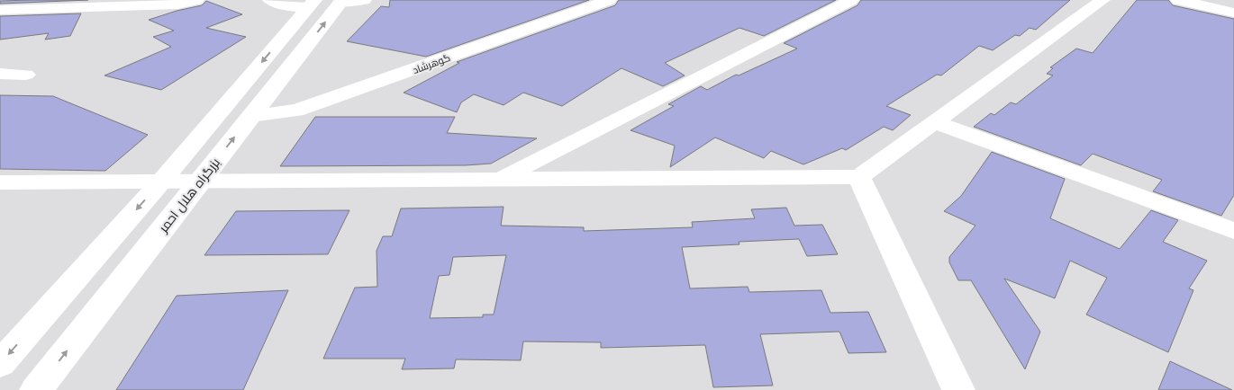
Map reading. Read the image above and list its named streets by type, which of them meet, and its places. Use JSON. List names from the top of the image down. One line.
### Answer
{"streets":{"main road":["گوهرشاد","بزرگراه هلال احمر"]},"crossings":[["گوهرشاد","بزرگراه هلال احمر"]]}
